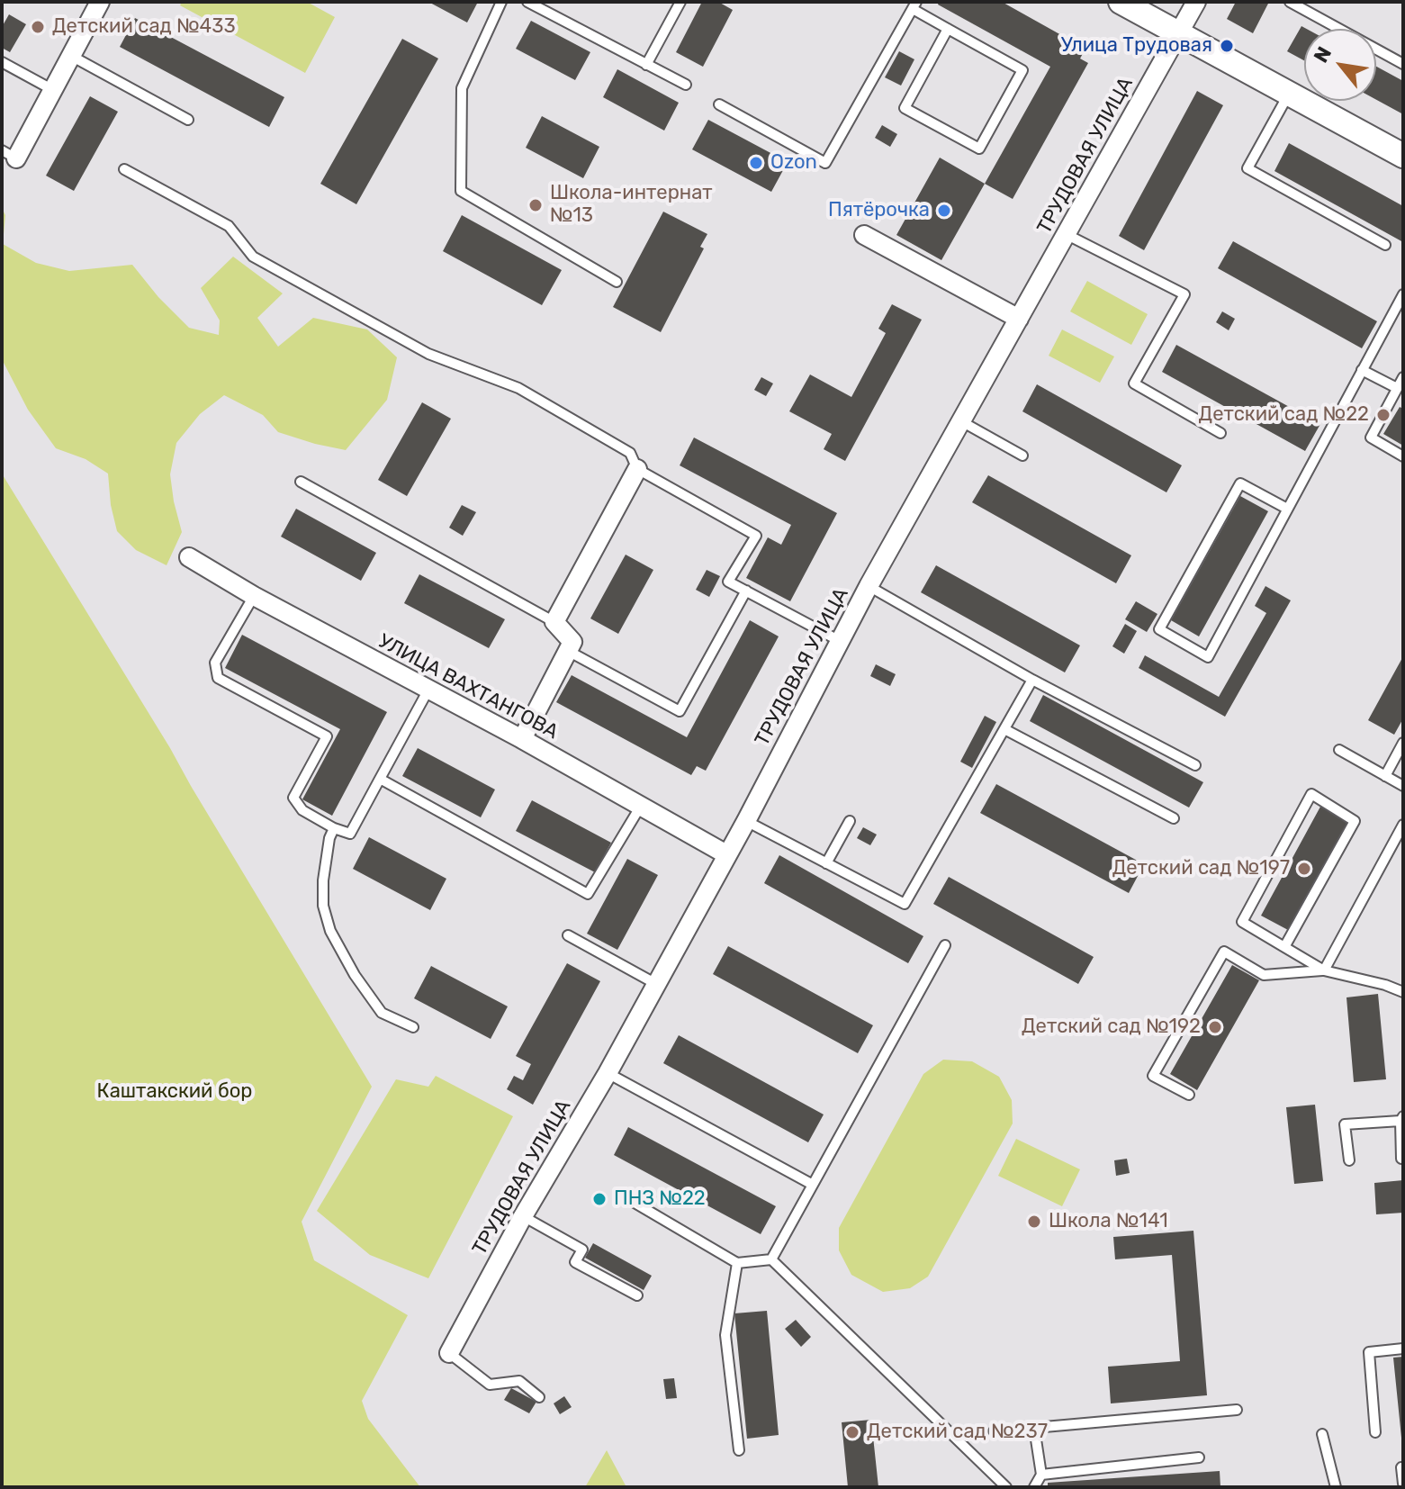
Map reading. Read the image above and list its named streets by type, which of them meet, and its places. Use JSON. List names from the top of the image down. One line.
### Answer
{"streets":{"street":["ТРУДОВАЯ УЛИЦА","УЛИЦА ВАХТАНГОВА"]},"crossings":[["ТРУДОВАЯ УЛИЦА","УЛИЦА ВАХТАНГОВА"]],"parks":["Каштакский бор"],"places":["Детский сад №433","Улица Трудовая","Ozon","Школа-интернат №13","Пятёрочка","Детский сад №22","Детский сад №197","Детский сад №192","ПНЗ №22","Школа №141","Детский сад №237"],"north":"top left"}
